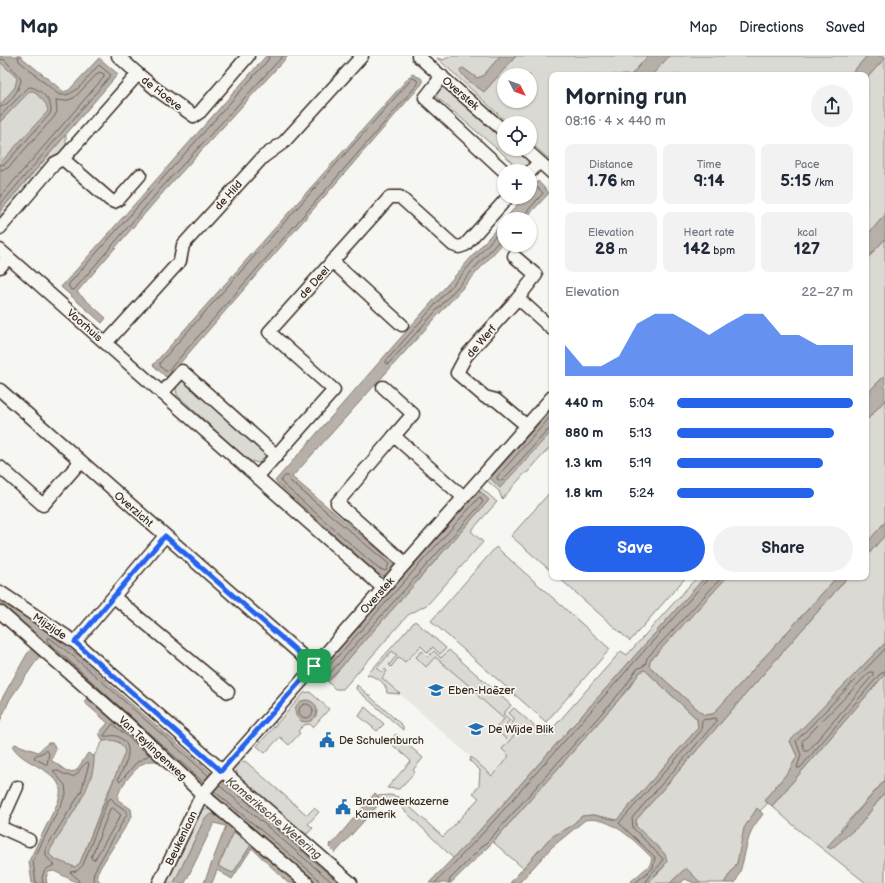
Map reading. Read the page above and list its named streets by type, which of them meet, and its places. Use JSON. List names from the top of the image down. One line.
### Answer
{"streets":{"street":["de Hoeve","Overstek","de Hild","de Deel","Voorhuis","de Werf","Overzicht","Mijzijde","Van Teylingenweg","Beukenlaan"]},"crossings":[["Overstek","Voorhuis"],["Overstek","de Werf"],["Overstek","Overzicht"],["Overstek","Mijzijde"],["Overstek","Van Teylingenweg"],["Overstek","Beukenlaan"],["de Hild","Voorhuis"],["de Deel","Voorhuis"],["Van Teylingenweg","Beukenlaan"]],"water":["Kameriksche Wetering"],"places":{"school or university":["Eben-Haëzer","De Wijde Blik"],"public building":["De Schulenburch","Brandweerkazerne Kamerik"]},"north":"bottom right","page":{"header":"Map","nav":["Map","Directions","Saved"],"map_buttons":["+","−"],"heading":["Morning run","08:16 · 4 × 440 m"],"stats":[["Distance","1.76 km"],["Time","9:14"],["Pace","5:15 /km"],["Elevation","28 m"],["Heart rate","142 bpm"],["kcal","127"]],"chart":["Elevation","22–27 m"],"list":[{"name":"440 m","note":"5:04"},{"name":"880 m","note":"5:13"},{"name":"1.3 km","note":"5:19"},{"name":"1.8 km","note":"5:24"}],"buttons":["Save","Share"]}}
